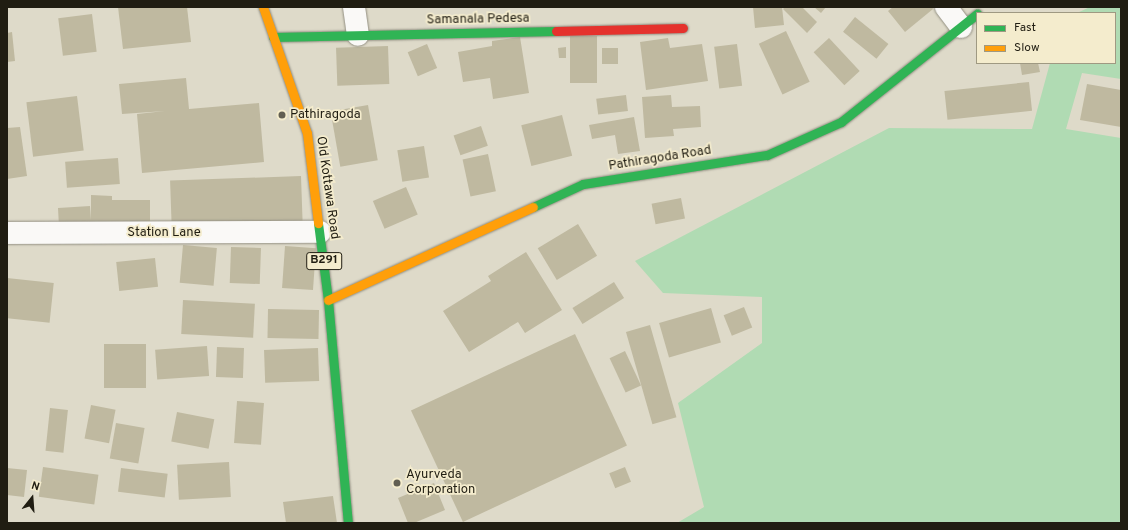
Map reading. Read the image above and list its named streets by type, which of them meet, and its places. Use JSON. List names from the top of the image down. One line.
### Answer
{"streets":{"street":["Samanala Pedesa","Pathiragoda Road","Old Kottawa Road","Station Lane","B291"]},"crossings":[["Samanala Pedesa","Old Kottawa Road"],["Pathiragoda Road","Old Kottawa Road"],["Old Kottawa Road","Station Lane"]],"places":["Pathiragoda","Ayurveda Corporation"],"legend":["Fast","Slow"],"north":"top"}
